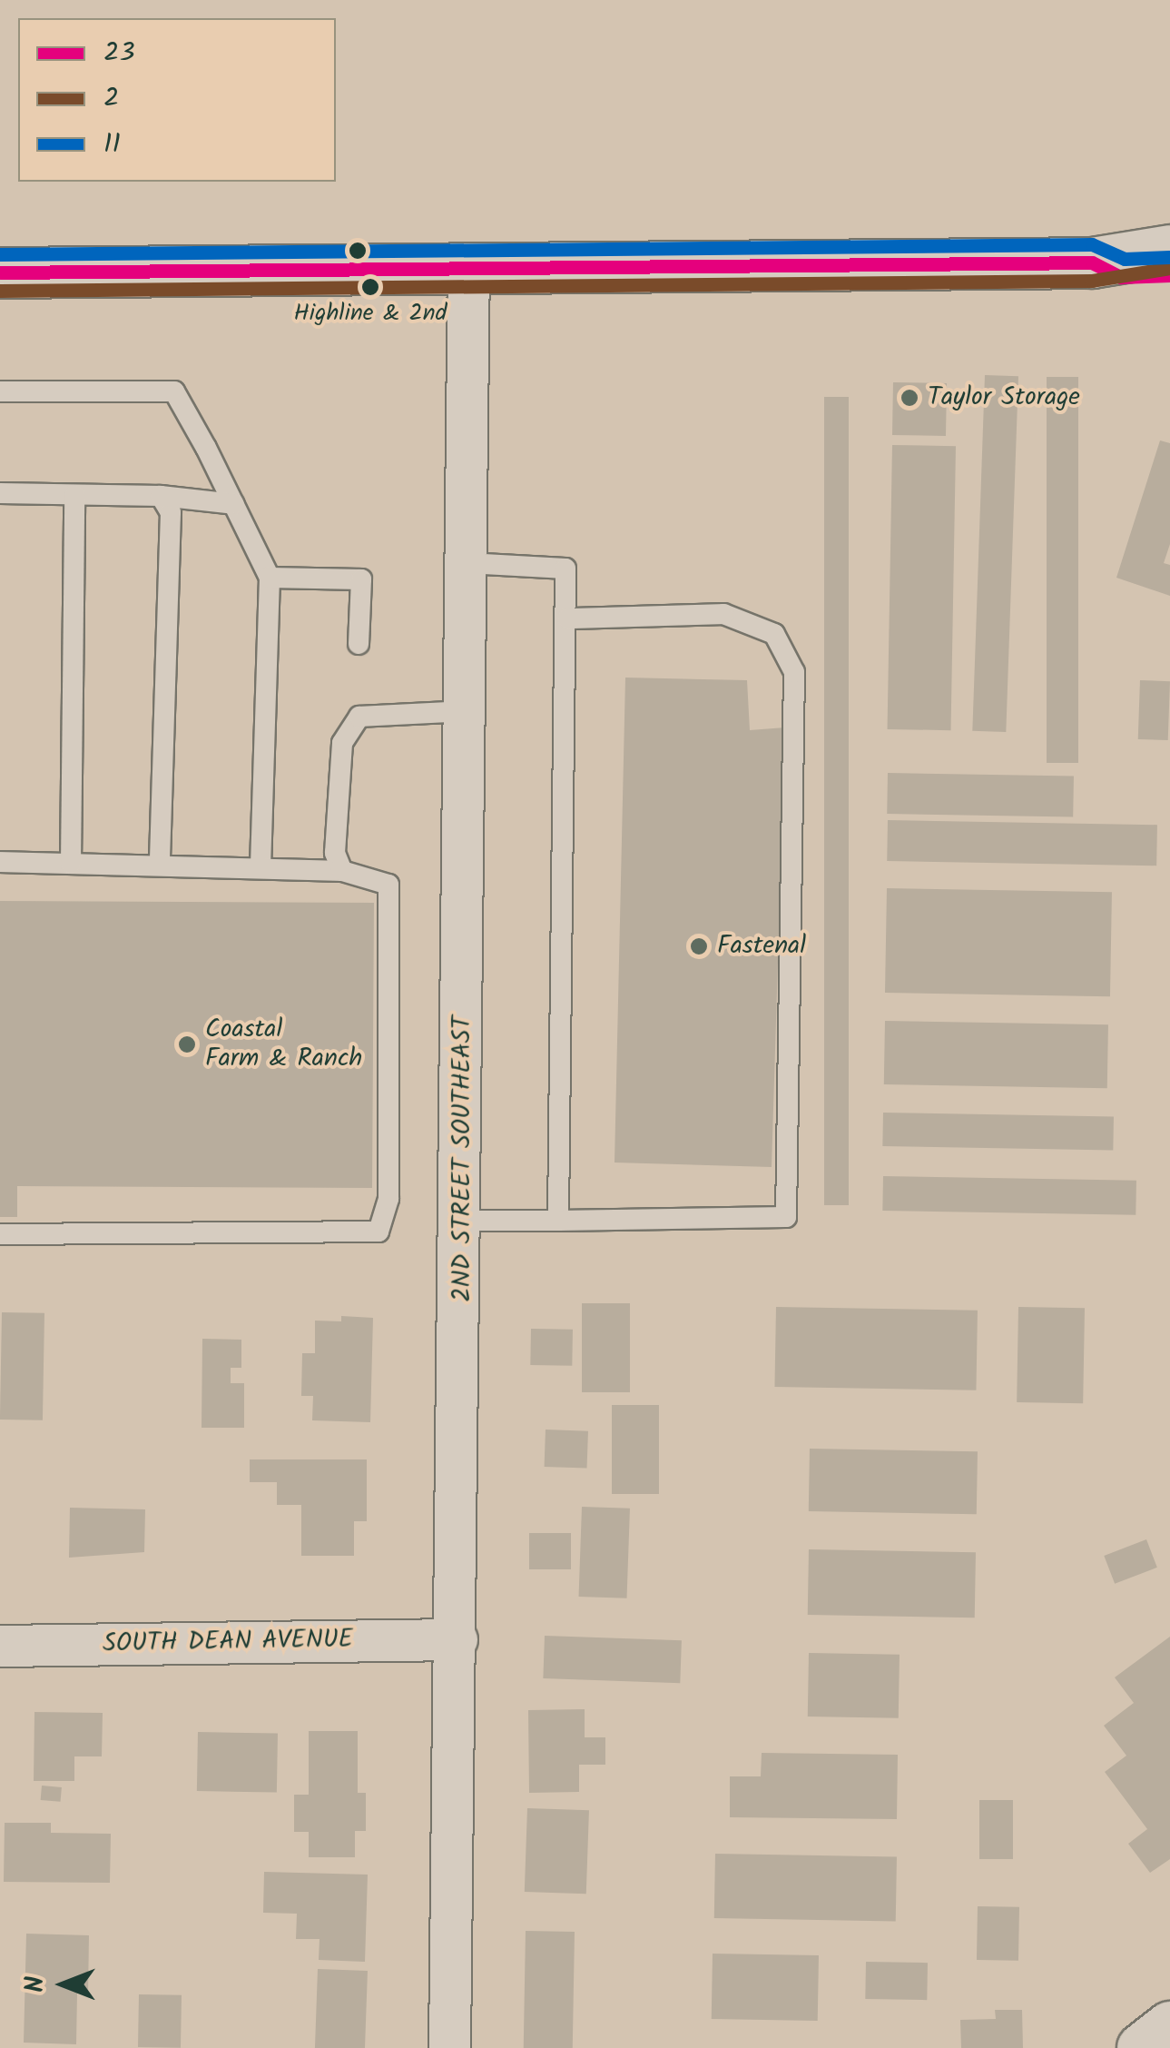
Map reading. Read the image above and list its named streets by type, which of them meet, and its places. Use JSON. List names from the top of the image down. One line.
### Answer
{"streets":{"street":["2ND STREET SOUTHEAST","SOUTH DEAN AVENUE"]},"crossings":[["2ND STREET SOUTHEAST","SOUTH DEAN AVENUE"]],"places":["Highline & 2nd","Taylor Storage","Fastenal","Coastal Farm & Ranch"],"lines":["transit line 11","transit line 23","transit line 2"],"legend":["23","2","11"],"north":"left"}
